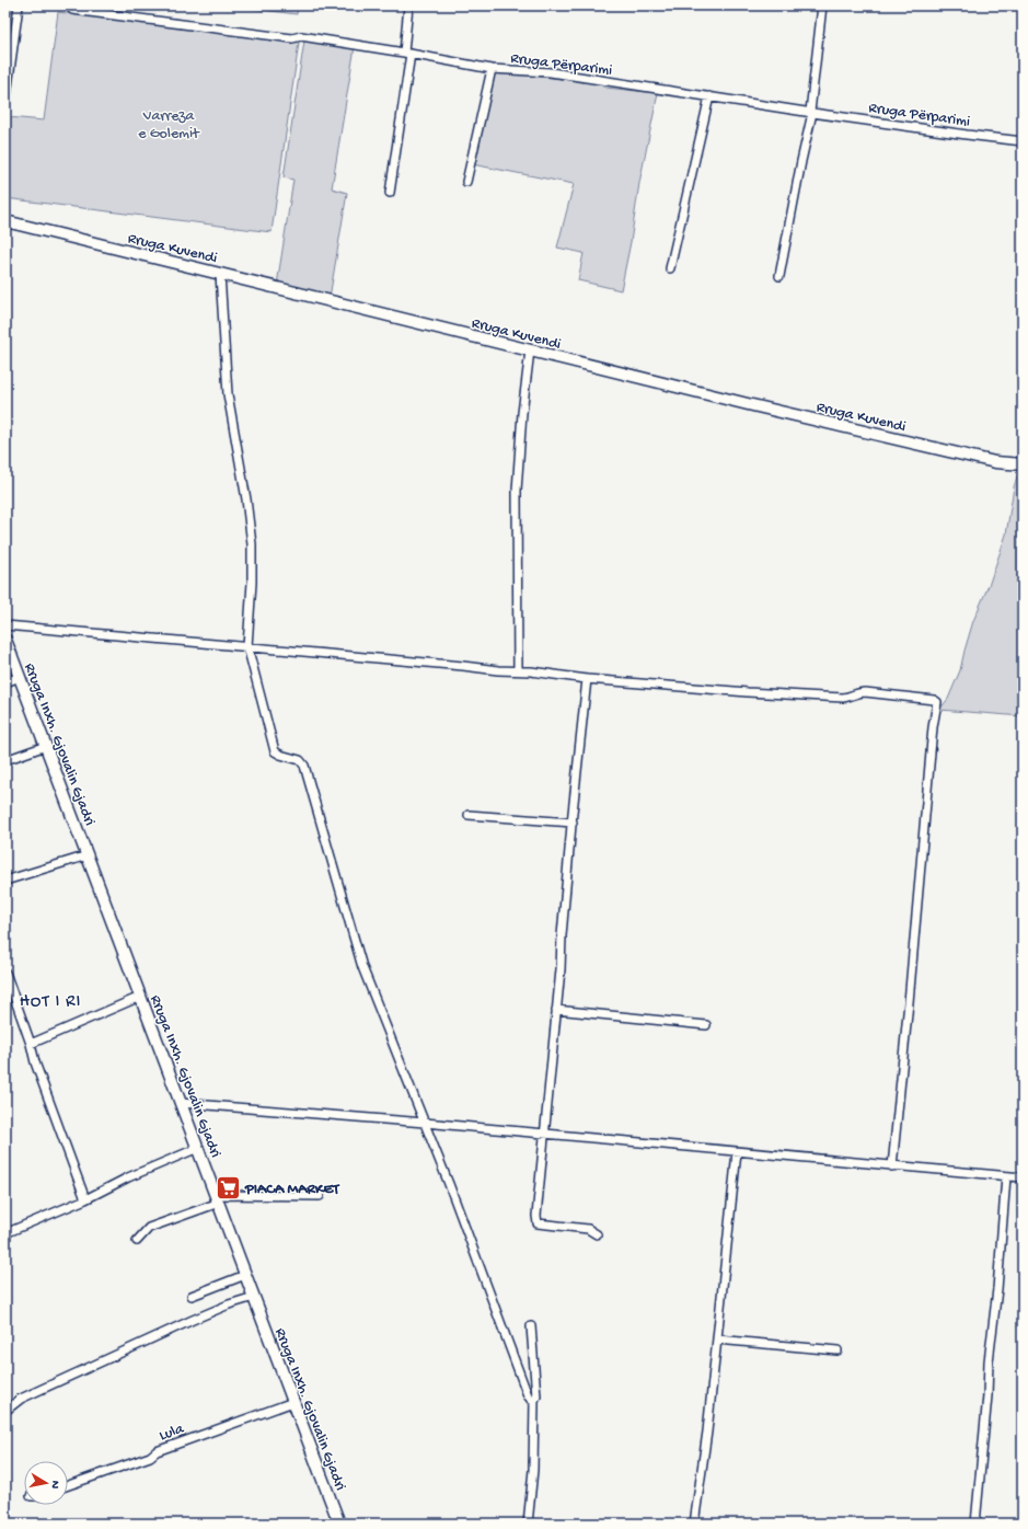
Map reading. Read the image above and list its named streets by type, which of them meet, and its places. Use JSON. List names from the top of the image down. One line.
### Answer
{"streets":{"street":["Rruga Përparimi","Rruga Kuvendi","Rruga Inxh. Gjovalin Gjadri","Lula"]},"crossings":[["Rruga Inxh. Gjovalin Gjadri","Lula"]],"districts":["HOT I RI"],"parks":["Varreza e Golemit"],"places":{"supermarket":["PIACA MARKET"]},"north":"right"}
